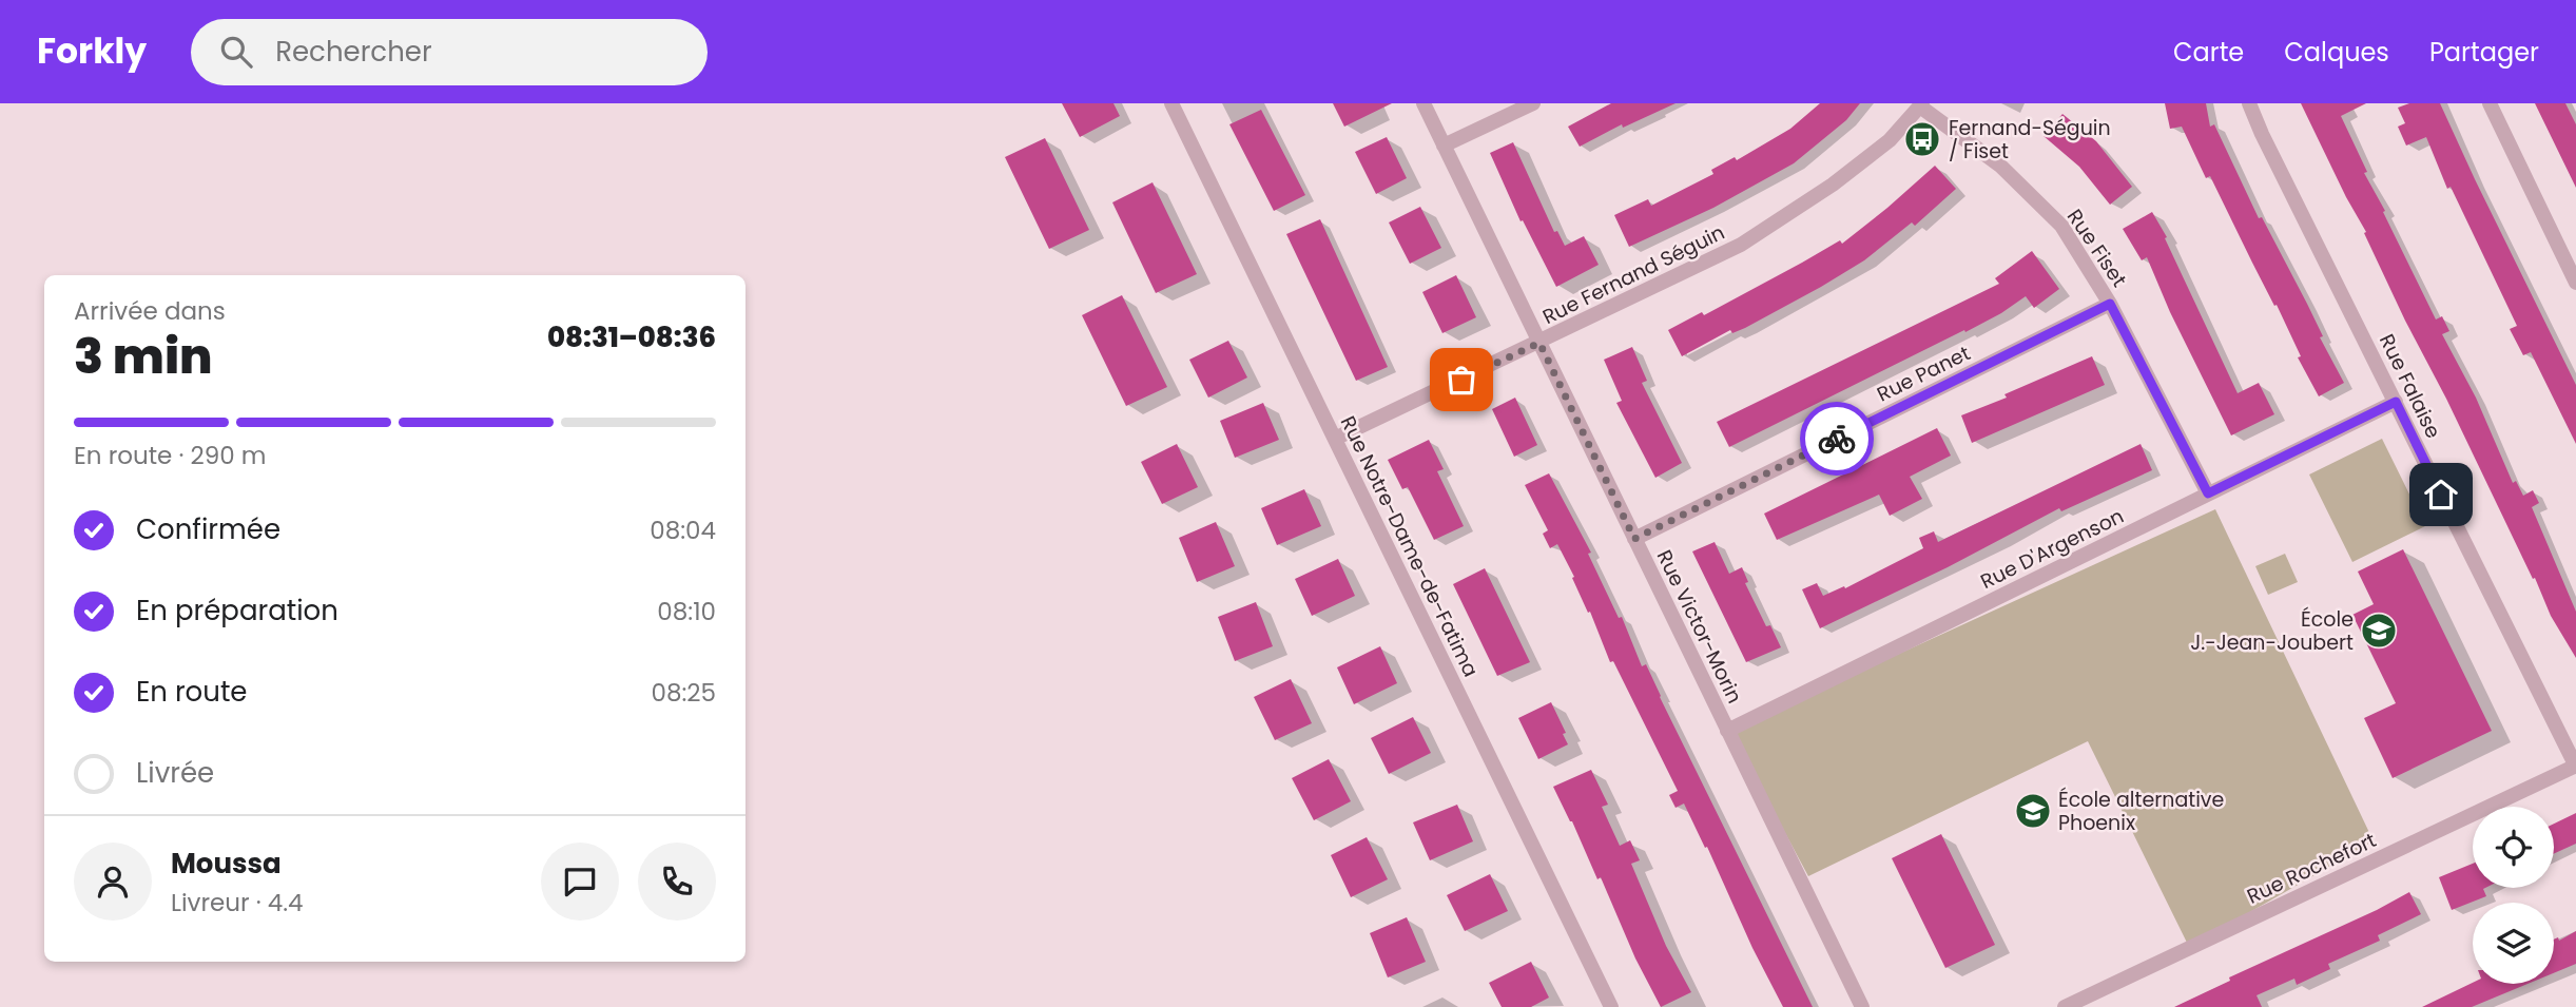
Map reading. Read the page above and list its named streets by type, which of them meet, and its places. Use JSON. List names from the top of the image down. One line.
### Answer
{"streets":{"street":["Rue Fiset","Rue Fernand Séguin","Rue Panet","Rue Falaise","Rue Notre-Dame-de-Fatima","Rue D'Argenson","Rue Victor-Morin","Rue Rochefort"]},"crossings":[["Rue Fiset","Rue Fernand Séguin"],["Rue Fiset","Rue Panet"],["Rue Fiset","Rue D'Argenson"],["Rue Fernand Séguin","Rue Notre-Dame-de-Fatima"],["Rue Fernand Séguin","Rue Victor-Morin"],["Rue Panet","Rue Victor-Morin"],["Rue Falaise","Rue D'Argenson"],["Rue Falaise","Rue Rochefort"],["Rue D'Argenson","Rue Victor-Morin"]],"places":{"bus stop":["Fernand-Séguin / Fiset"],"school or university":["École J.-Jean-Joubert","École alternative Phoenix"]},"page":{"header":"Forkly","search":"Rechercher","nav":["Carte","Calques","Partager"],"heading":["3 min","Arrivée dans","08:31–08:36"],"panel":["Moussa","Livreur · 4.4"],"bar":"En route · 290 m","list":[["Confirmée","08:04"],["En préparation","08:10"],["En route","08:25"],"Livrée"]}}
